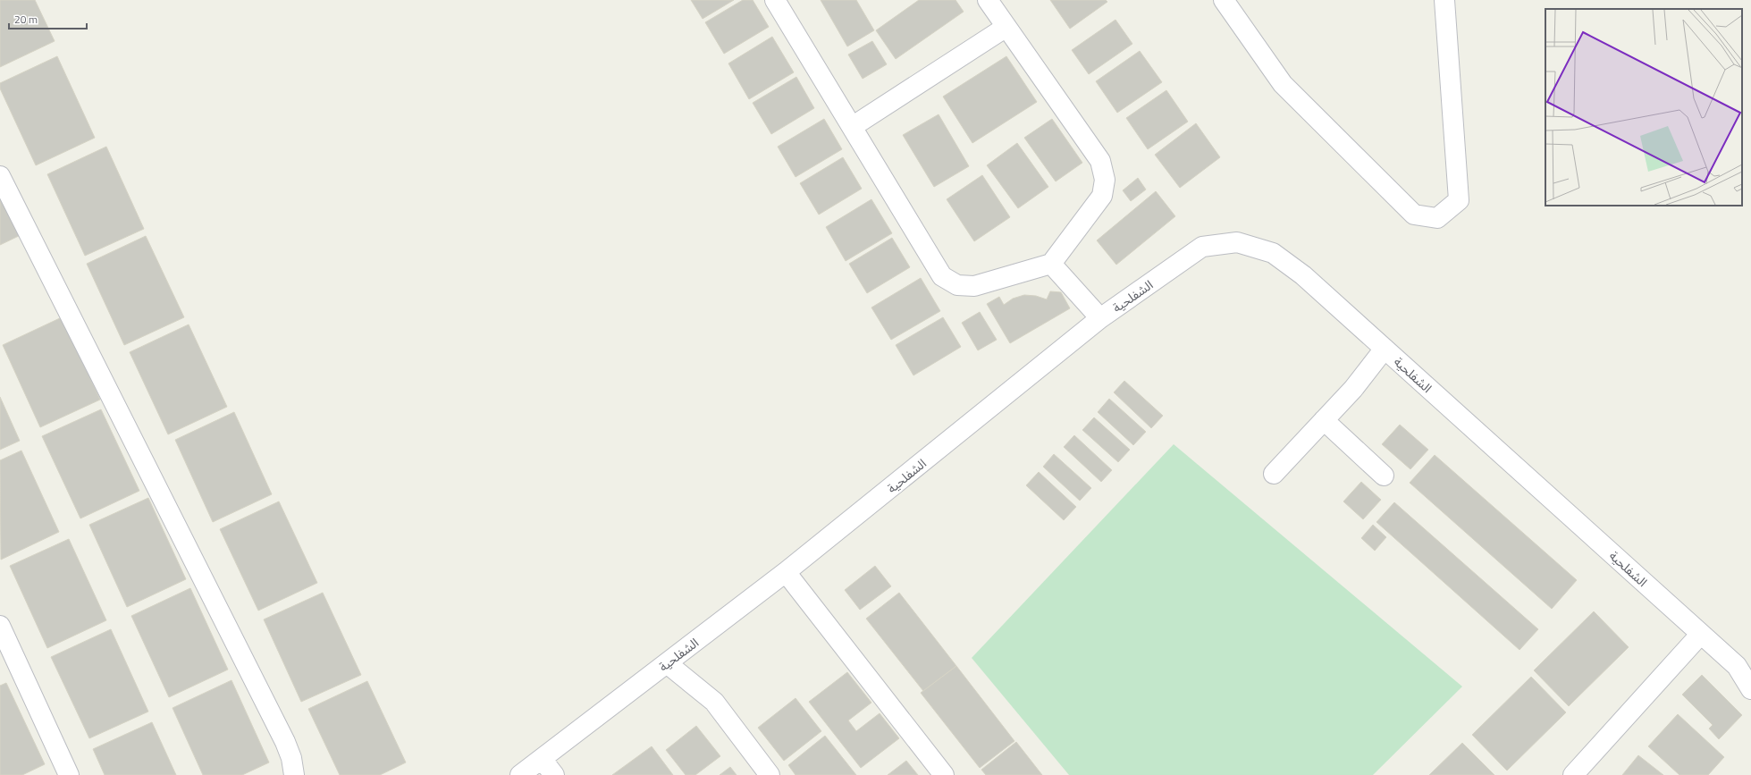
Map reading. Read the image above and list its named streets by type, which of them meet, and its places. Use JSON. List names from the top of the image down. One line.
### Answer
{"streets":{"street":["الشفلحية"]},"scale_bar":"20 m"}
